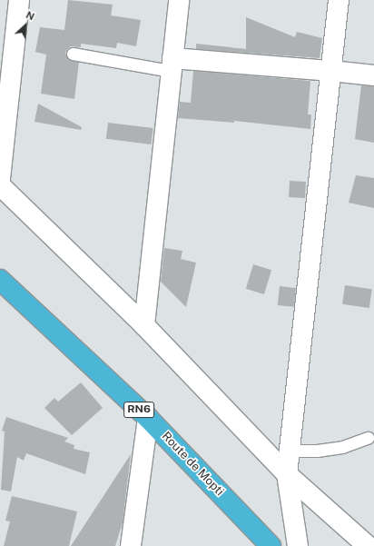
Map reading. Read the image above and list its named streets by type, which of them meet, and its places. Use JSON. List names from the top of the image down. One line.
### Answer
{"streets":{"highway":["RN6","Route de Mopti"]},"north":"top right"}
